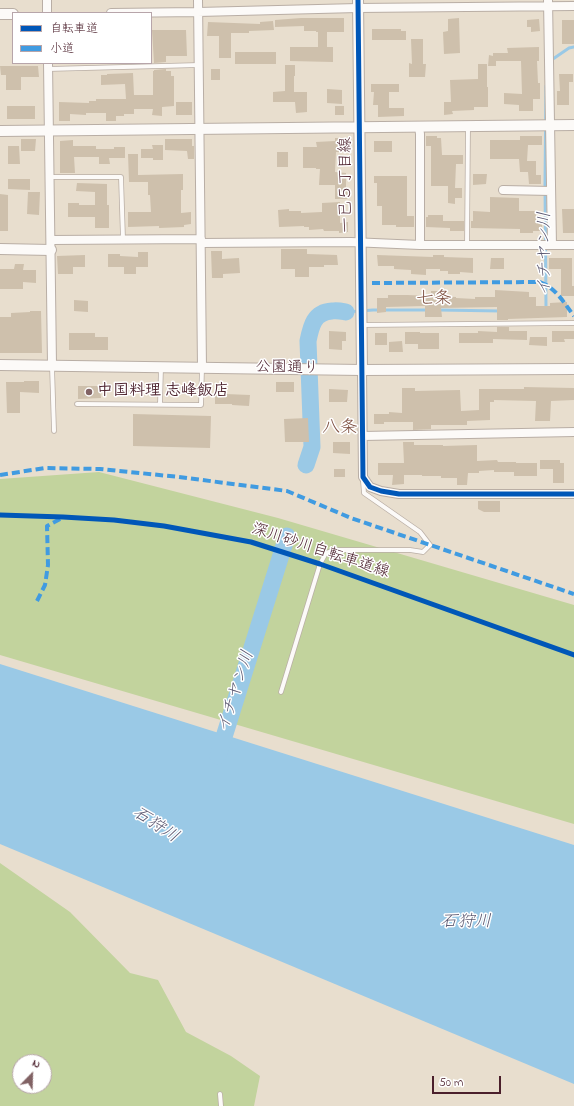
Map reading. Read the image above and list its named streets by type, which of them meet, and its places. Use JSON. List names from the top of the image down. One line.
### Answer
{"streets":{"street":["一已５丁目線","公園通り"],"cycle path":["深川砂川自転車道線"]},"crossings":[["一已５丁目線","公園通り"]],"districts":["七条","八条"],"water":["イチヤン川","石狩川"],"places":["中国料理 志峰飯店"],"legend":["自転車道","小道"],"scale_bar":"50 m","north":"top right"}
